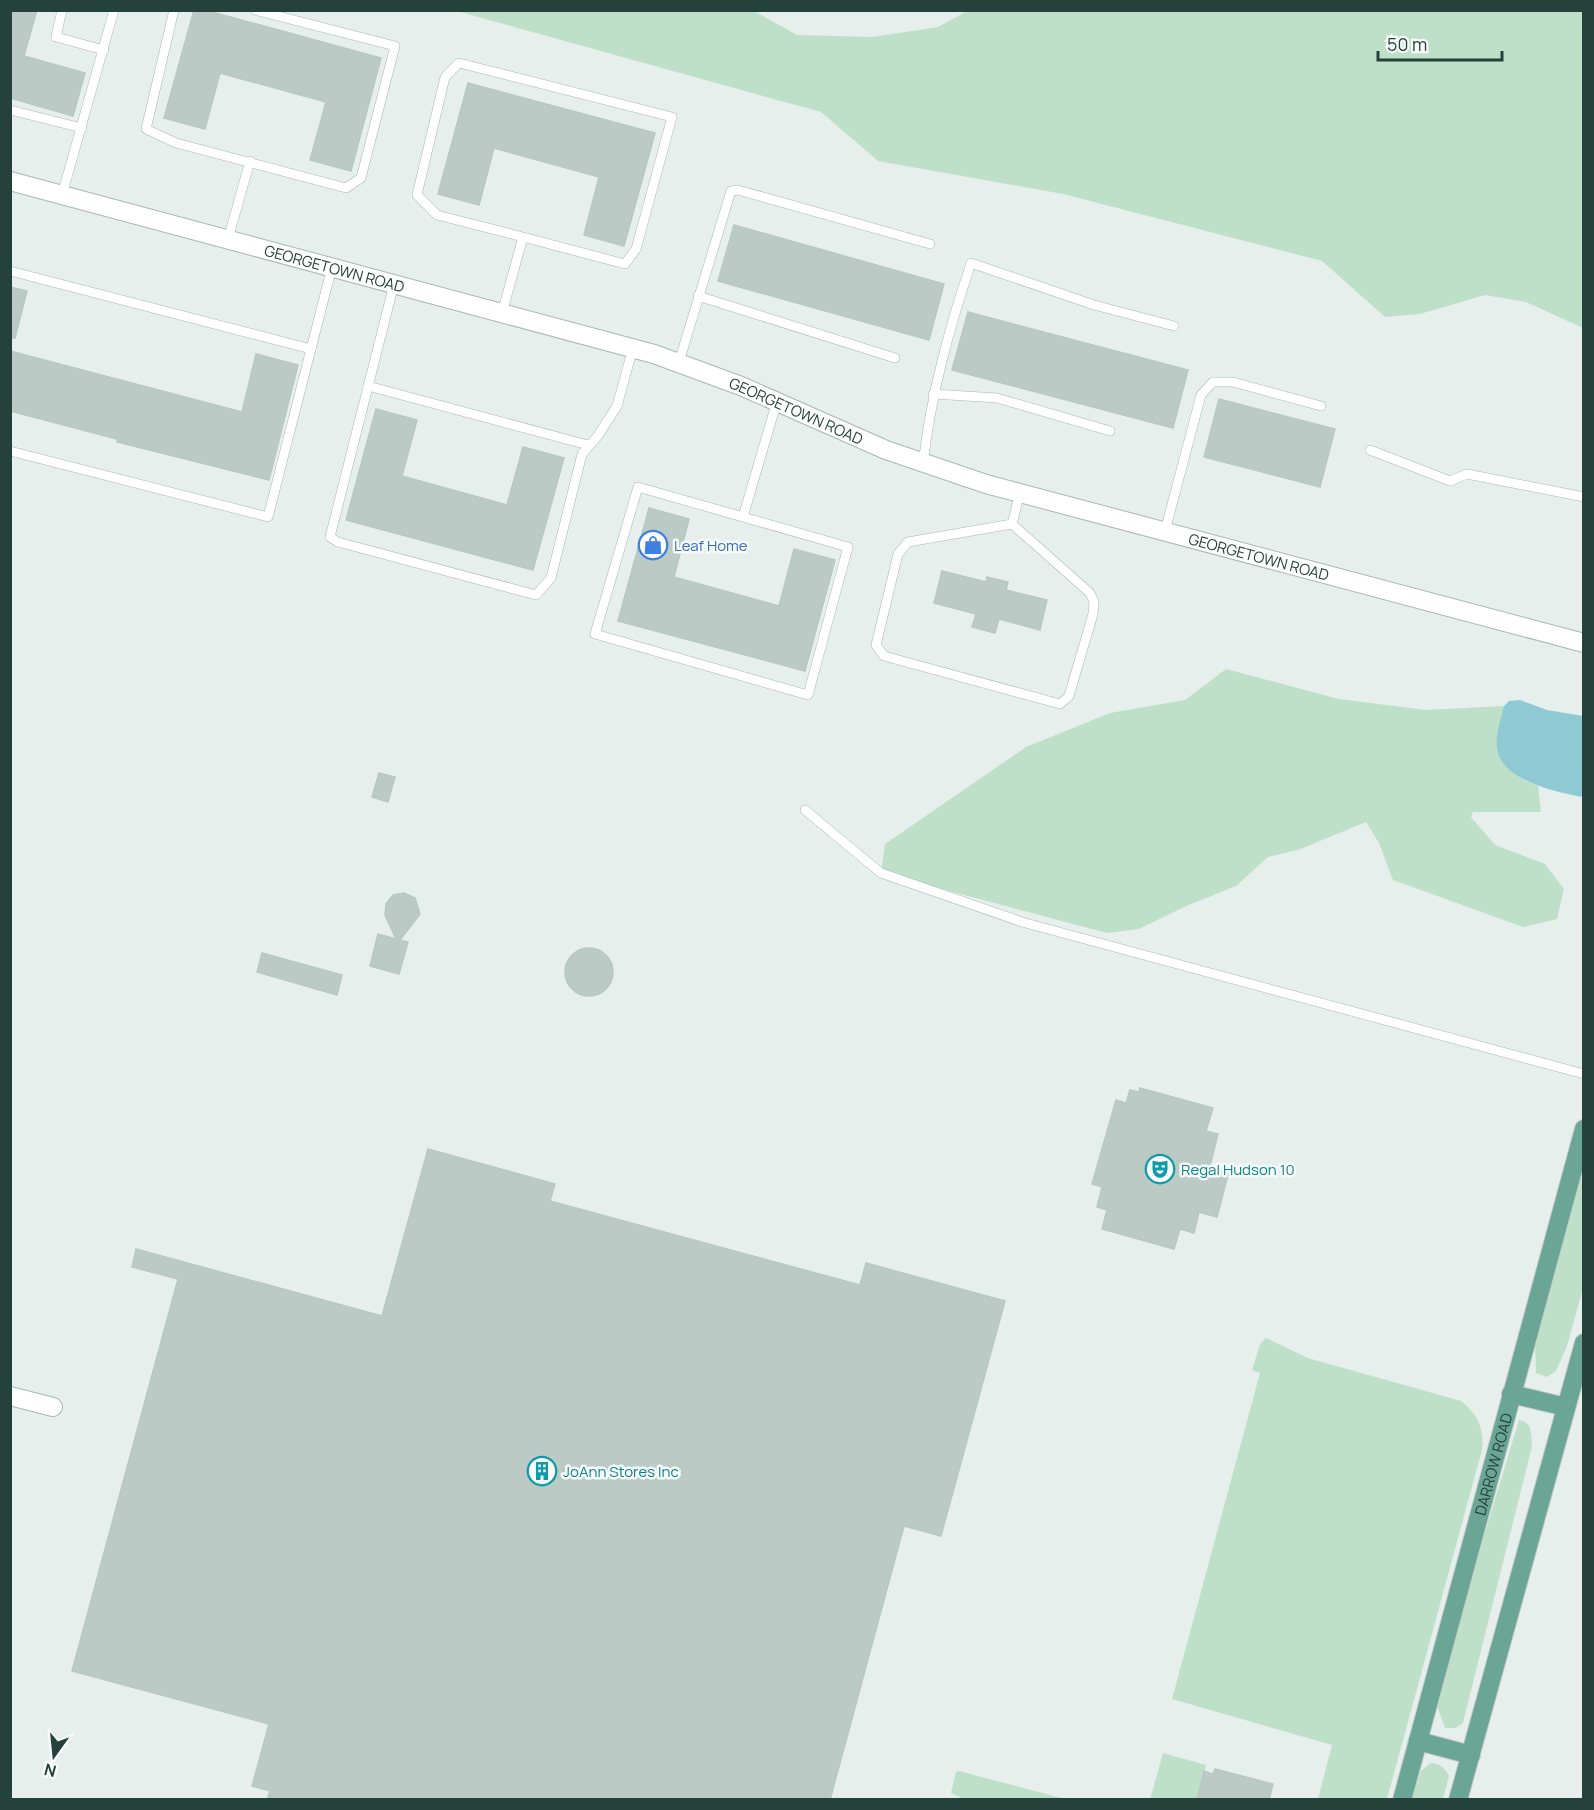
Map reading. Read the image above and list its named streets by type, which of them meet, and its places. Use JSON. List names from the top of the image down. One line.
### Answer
{"streets":{"main road":["DARROW ROAD"],"street":["GEORGETOWN ROAD"]},"places":{"shop":["Leaf Home"],"theatre":["Regal Hudson 10"],"building":["JoAnn Stores Inc"]},"scale_bar":"50 m","north":"bottom"}
